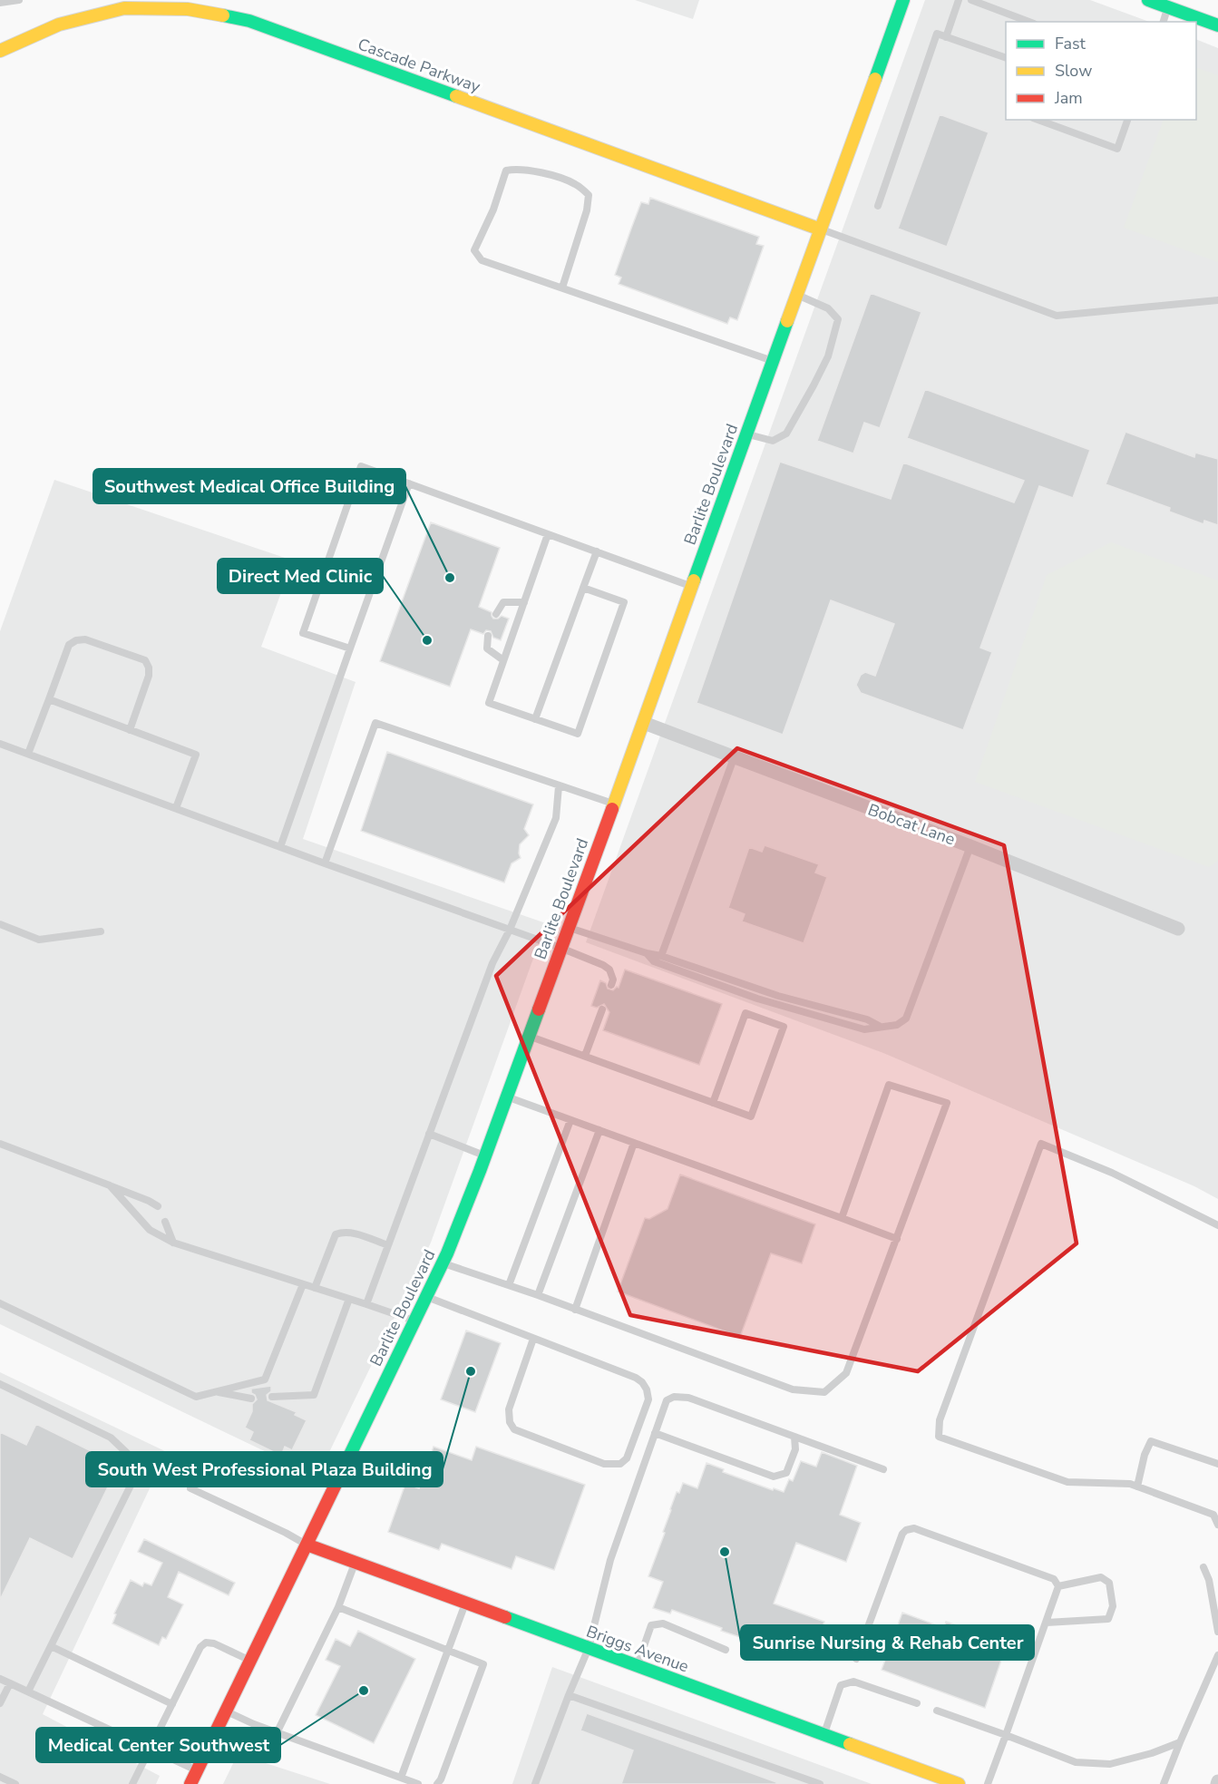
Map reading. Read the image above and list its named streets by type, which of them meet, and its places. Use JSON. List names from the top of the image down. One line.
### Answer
{"streets":{"street":["Cascade Parkway","Barlite Boulevard","Bobcat Lane","Briggs Avenue"]},"crossings":[["Cascade Parkway","Barlite Boulevard"],["Barlite Boulevard","Bobcat Lane"],["Barlite Boulevard","Briggs Avenue"]],"places":["Southwest Medical Office Building","Direct Med Clinic","South West Professional Plaza Building","Sunrise Nursing & Rehab Center","Medical Center Southwest"],"legend":["Fast","Slow","Jam"]}
